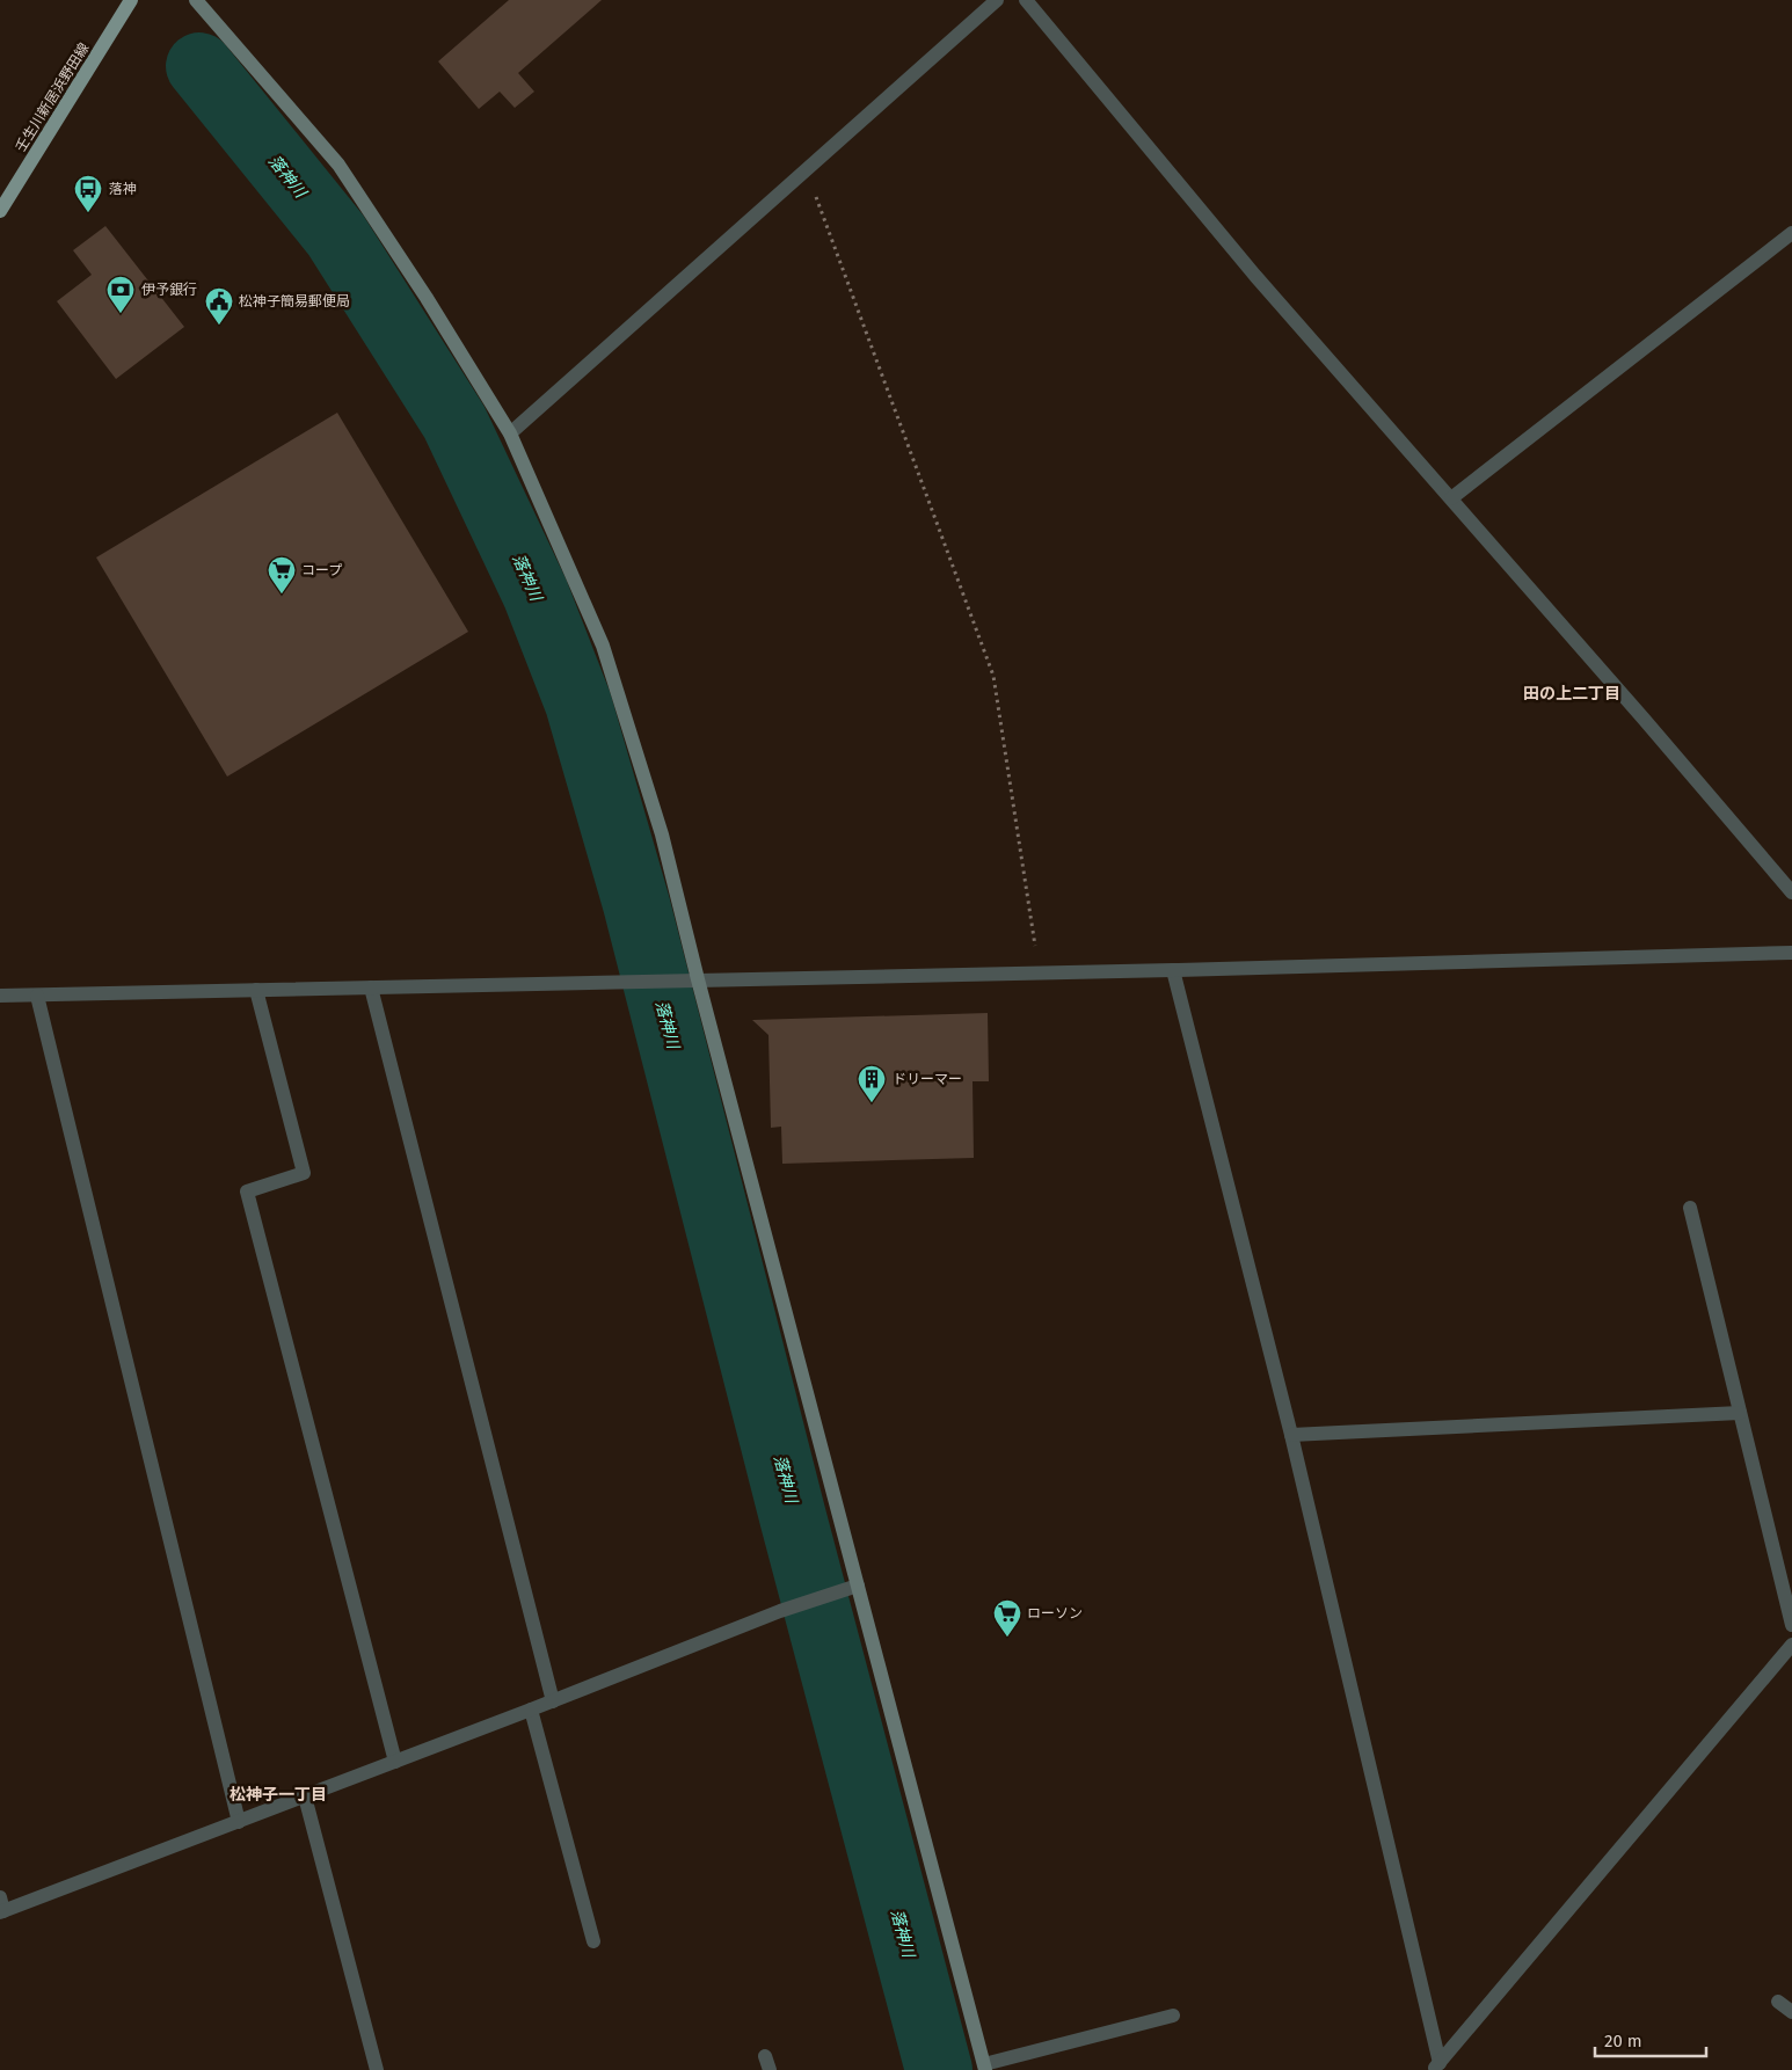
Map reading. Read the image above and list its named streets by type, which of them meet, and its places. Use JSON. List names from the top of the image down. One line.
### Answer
{"streets":{"main road":["壬生川新居浜野田線"]},"districts":["田の上二丁目","松神子一丁目"],"water":["落神川"],"places":{"bus stop":["落神"],"bank":["伊予銀行"],"public building":["松神子簡易郵便局"],"supermarket":["コープ","ローソン"],"building":["ドリーマー"]},"scale_bar":"20 m"}
